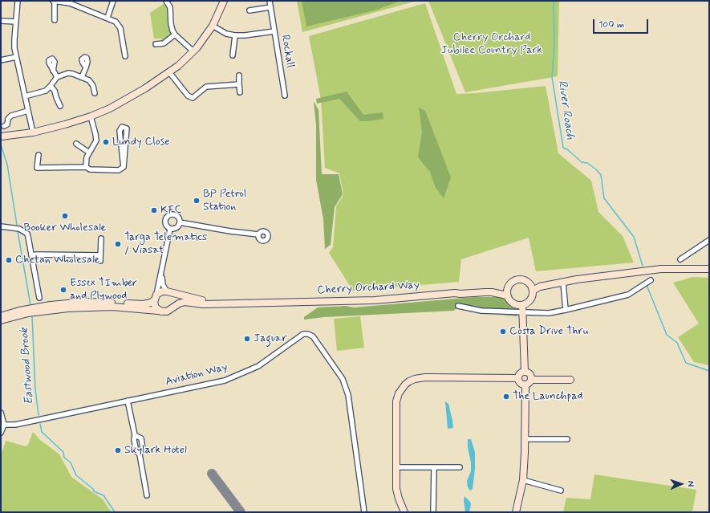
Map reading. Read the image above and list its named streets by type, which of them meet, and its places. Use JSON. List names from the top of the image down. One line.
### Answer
{"streets":{"main road":["Cherry Orchard Way"],"street":["Rockall","Aviation Way"]},"water":["River Roach","Eastwood Brook"],"parks":["Cherry Orchard Jubilee Country Park"],"places":["Lundy Close","BP Petrol Station","KFC","Booker Wholesale","Targa Telematics / Viasat","Chetan Wholesale","Essex TImber and Plywood","Costa Drive Thru","Jaguar","The Launchpad","Skylark Hotel"],"scale_bar":"100 m","north":"right"}
